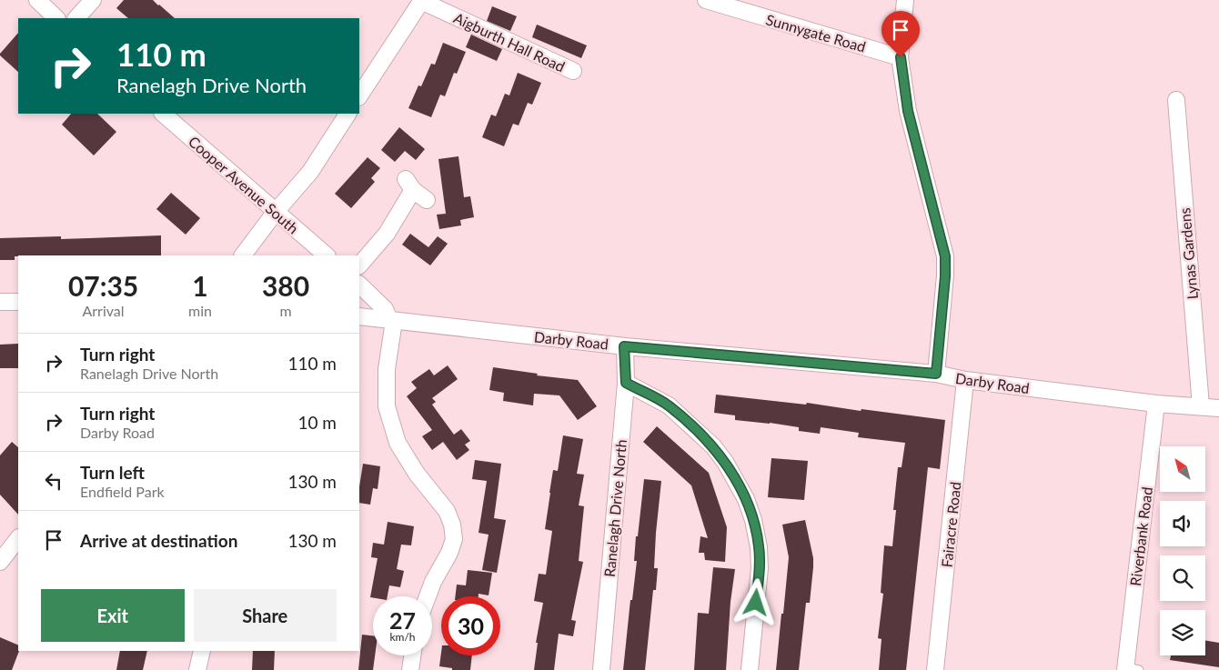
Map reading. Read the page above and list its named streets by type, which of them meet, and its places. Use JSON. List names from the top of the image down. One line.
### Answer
{"streets":{"street":["Sunnygate Road","Aigburth Hall Road","Cooper Avenue South","Lynas Gardens","Darby Road","Ranelagh Drive North","Fairacre Road","Riverbank Road"]},"crossings":[["Lynas Gardens","Darby Road"],["Darby Road","Ranelagh Drive North"],["Darby Road","Fairacre Road"],["Darby Road","Riverbank Road"]],"north":"top left","page":{"turn":["110 m","Ranelagh Drive North"],"eta":["07:35","Arrival","1","min","380","m"],"list":[{"name":"Turn right","note":"Ranelagh Drive North","value":"110 m"},{"name":"Turn right","note":"Darby Road","value":"10 m"},{"name":"Turn left","note":"Endfield Park","value":"130 m"},{"name":"Arrive at destination","value":"130 m"}],"buttons":["Exit","Share"],"speed":"27 km/h","limit":"30"}}
